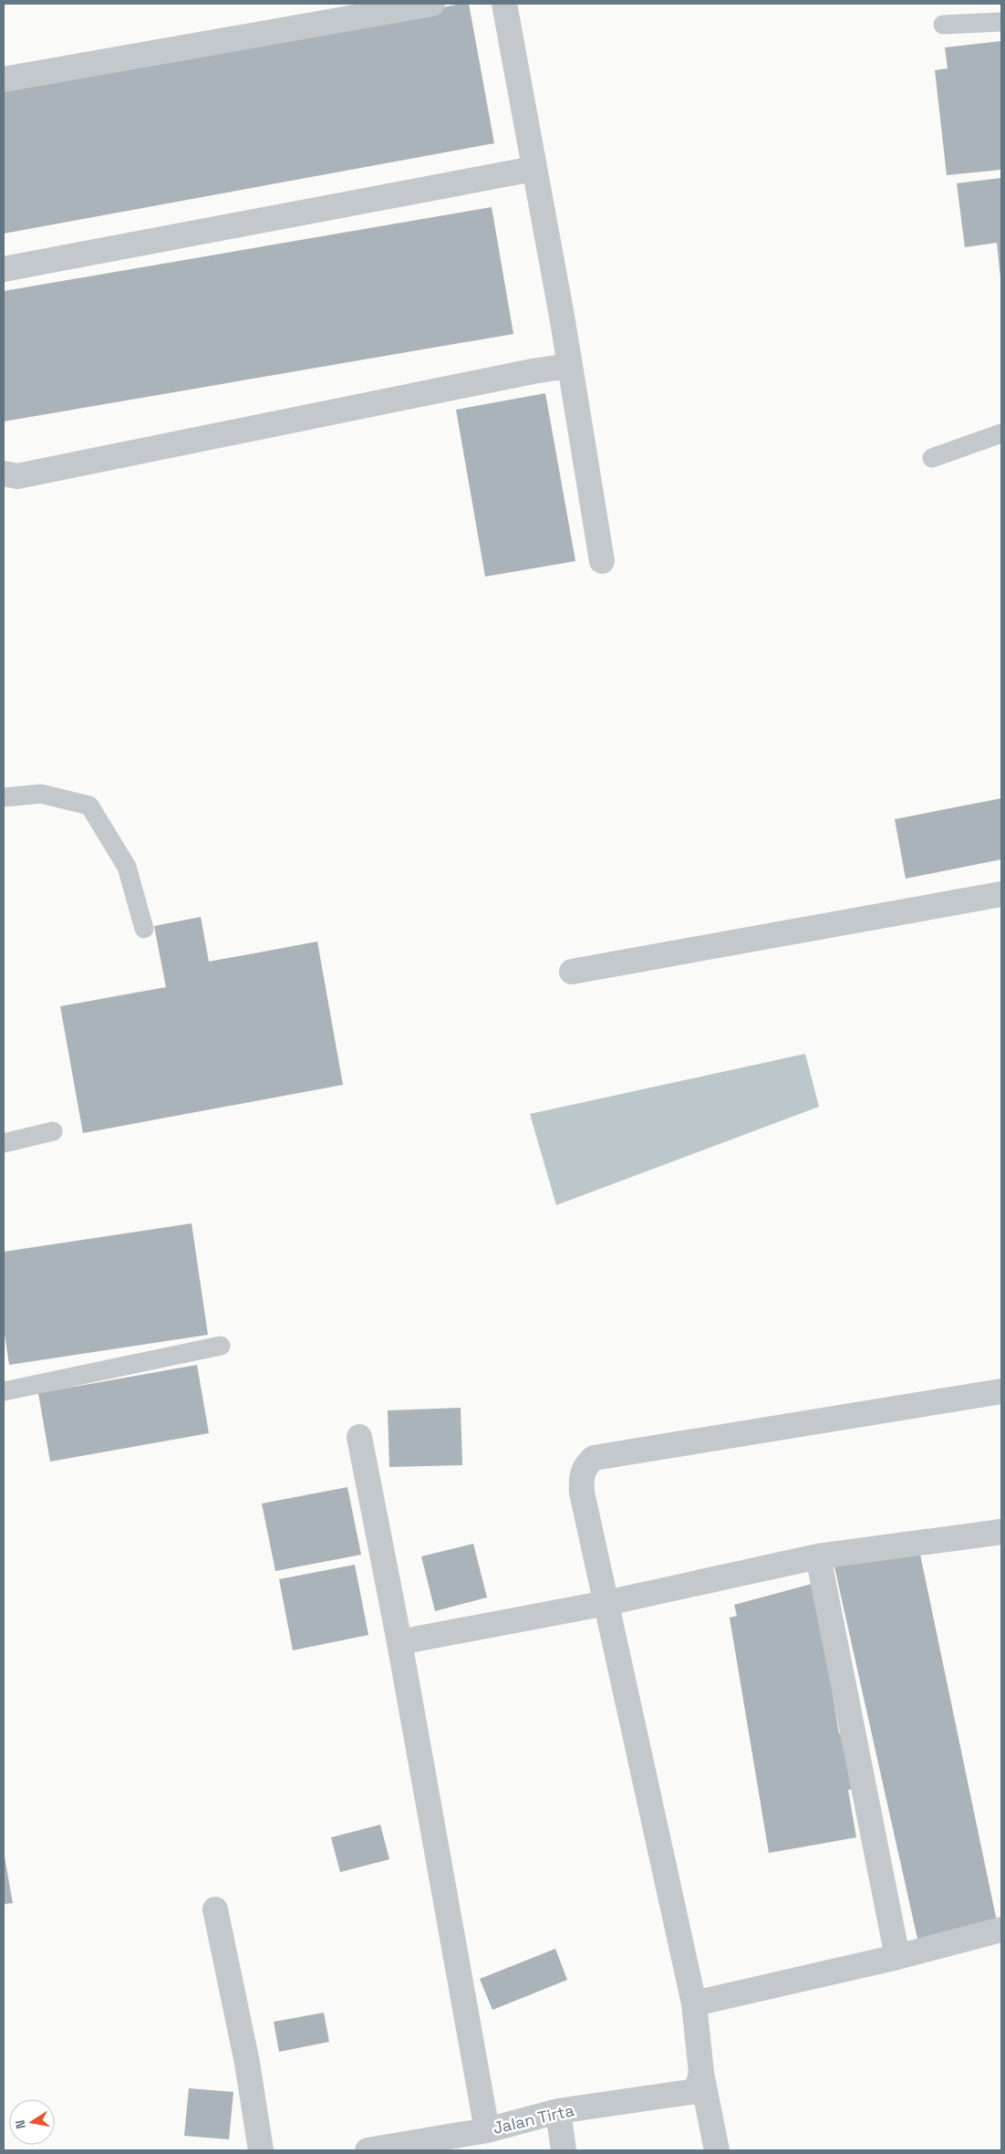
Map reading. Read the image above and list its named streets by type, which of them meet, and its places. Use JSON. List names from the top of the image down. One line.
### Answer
{"streets":{"street":["Jalan Tirta"]},"north":"left"}
